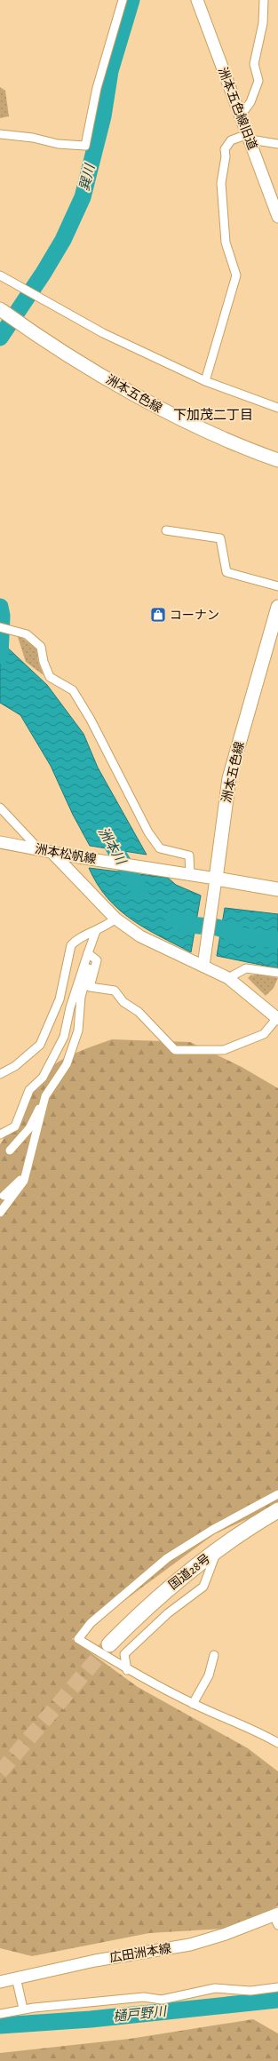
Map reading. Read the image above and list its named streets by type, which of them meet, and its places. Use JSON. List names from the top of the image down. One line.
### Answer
{"streets":{"highway":["国道28号"],"main road":["洲本五色線旧道","洲本五色線","洲本松帆線","広田洲本線"]},"crossings":[["洲本五色線","洲本松帆線"]],"districts":["下加茂二丁目"],"water":["巽川","洲本川","樋戸野川"],"places":{"shop":["コーナン"]}}
